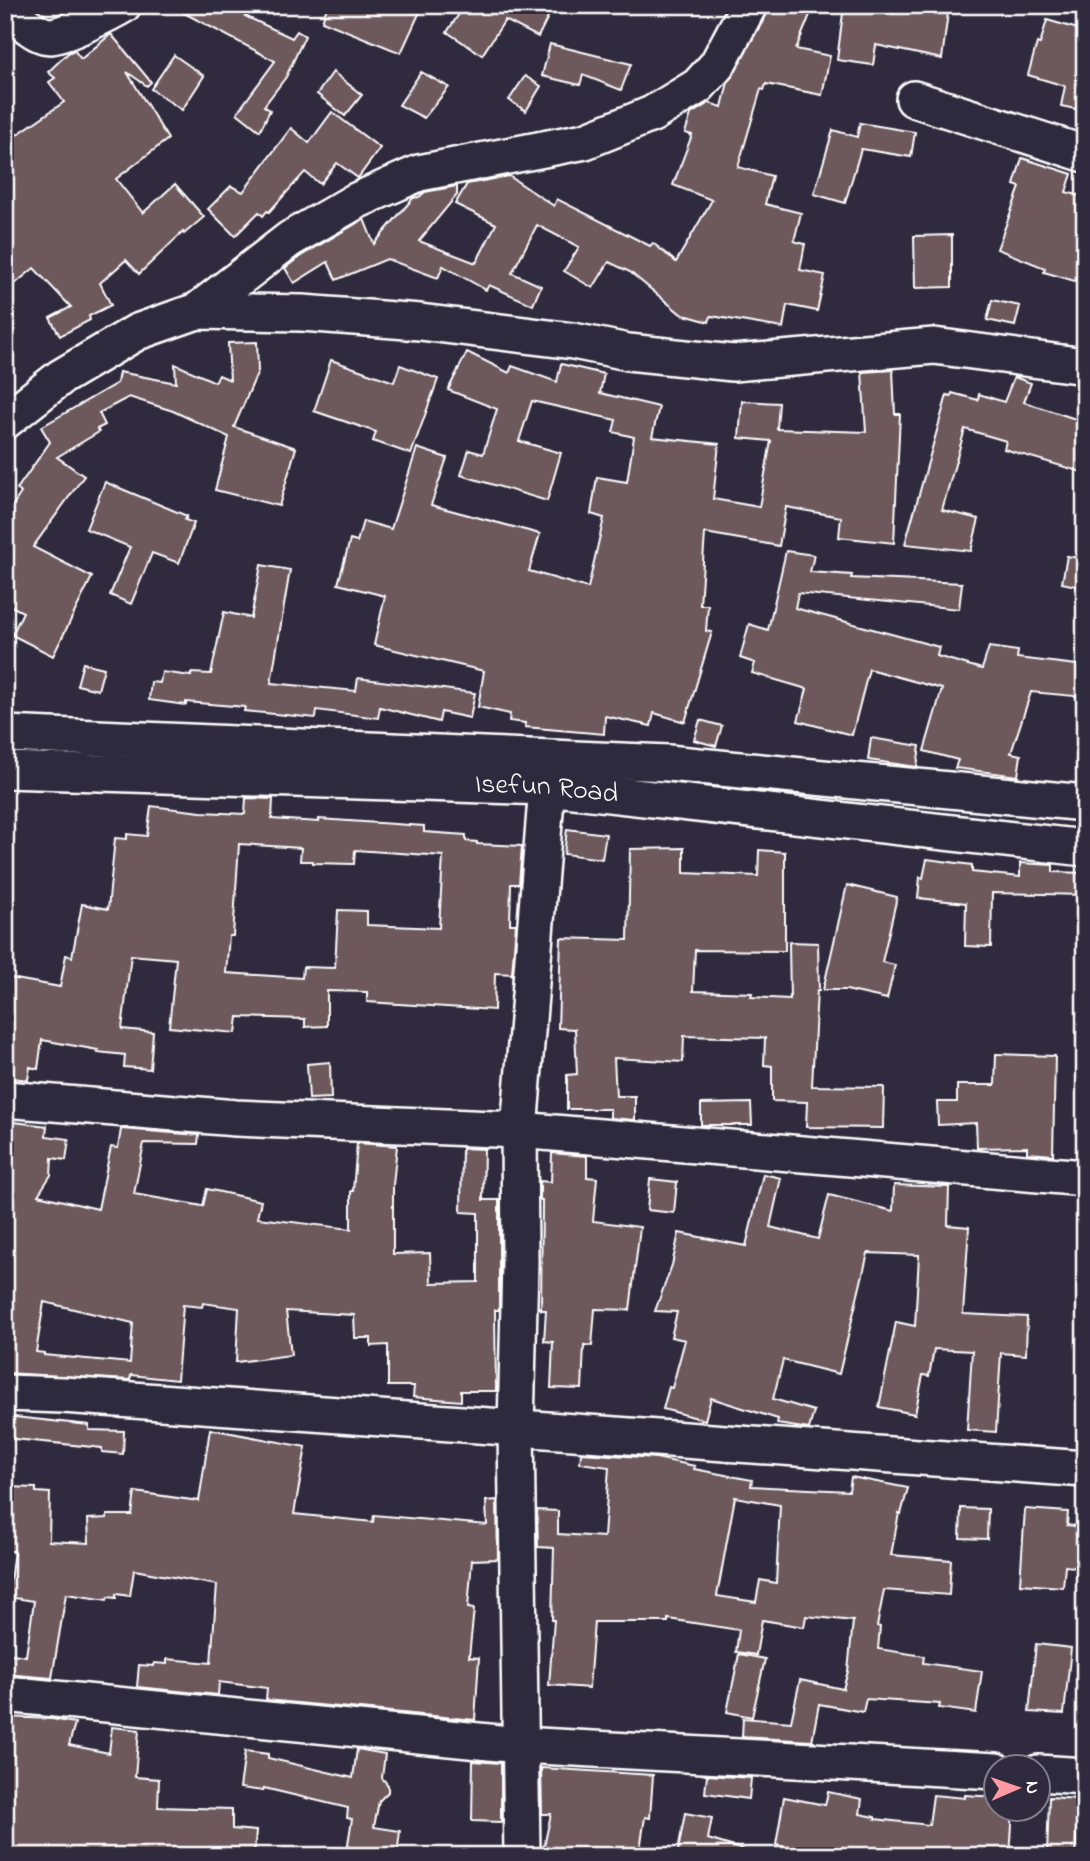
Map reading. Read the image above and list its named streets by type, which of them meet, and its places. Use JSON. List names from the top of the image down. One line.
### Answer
{"streets":{"street":["Isefun Road"]},"north":"right"}
